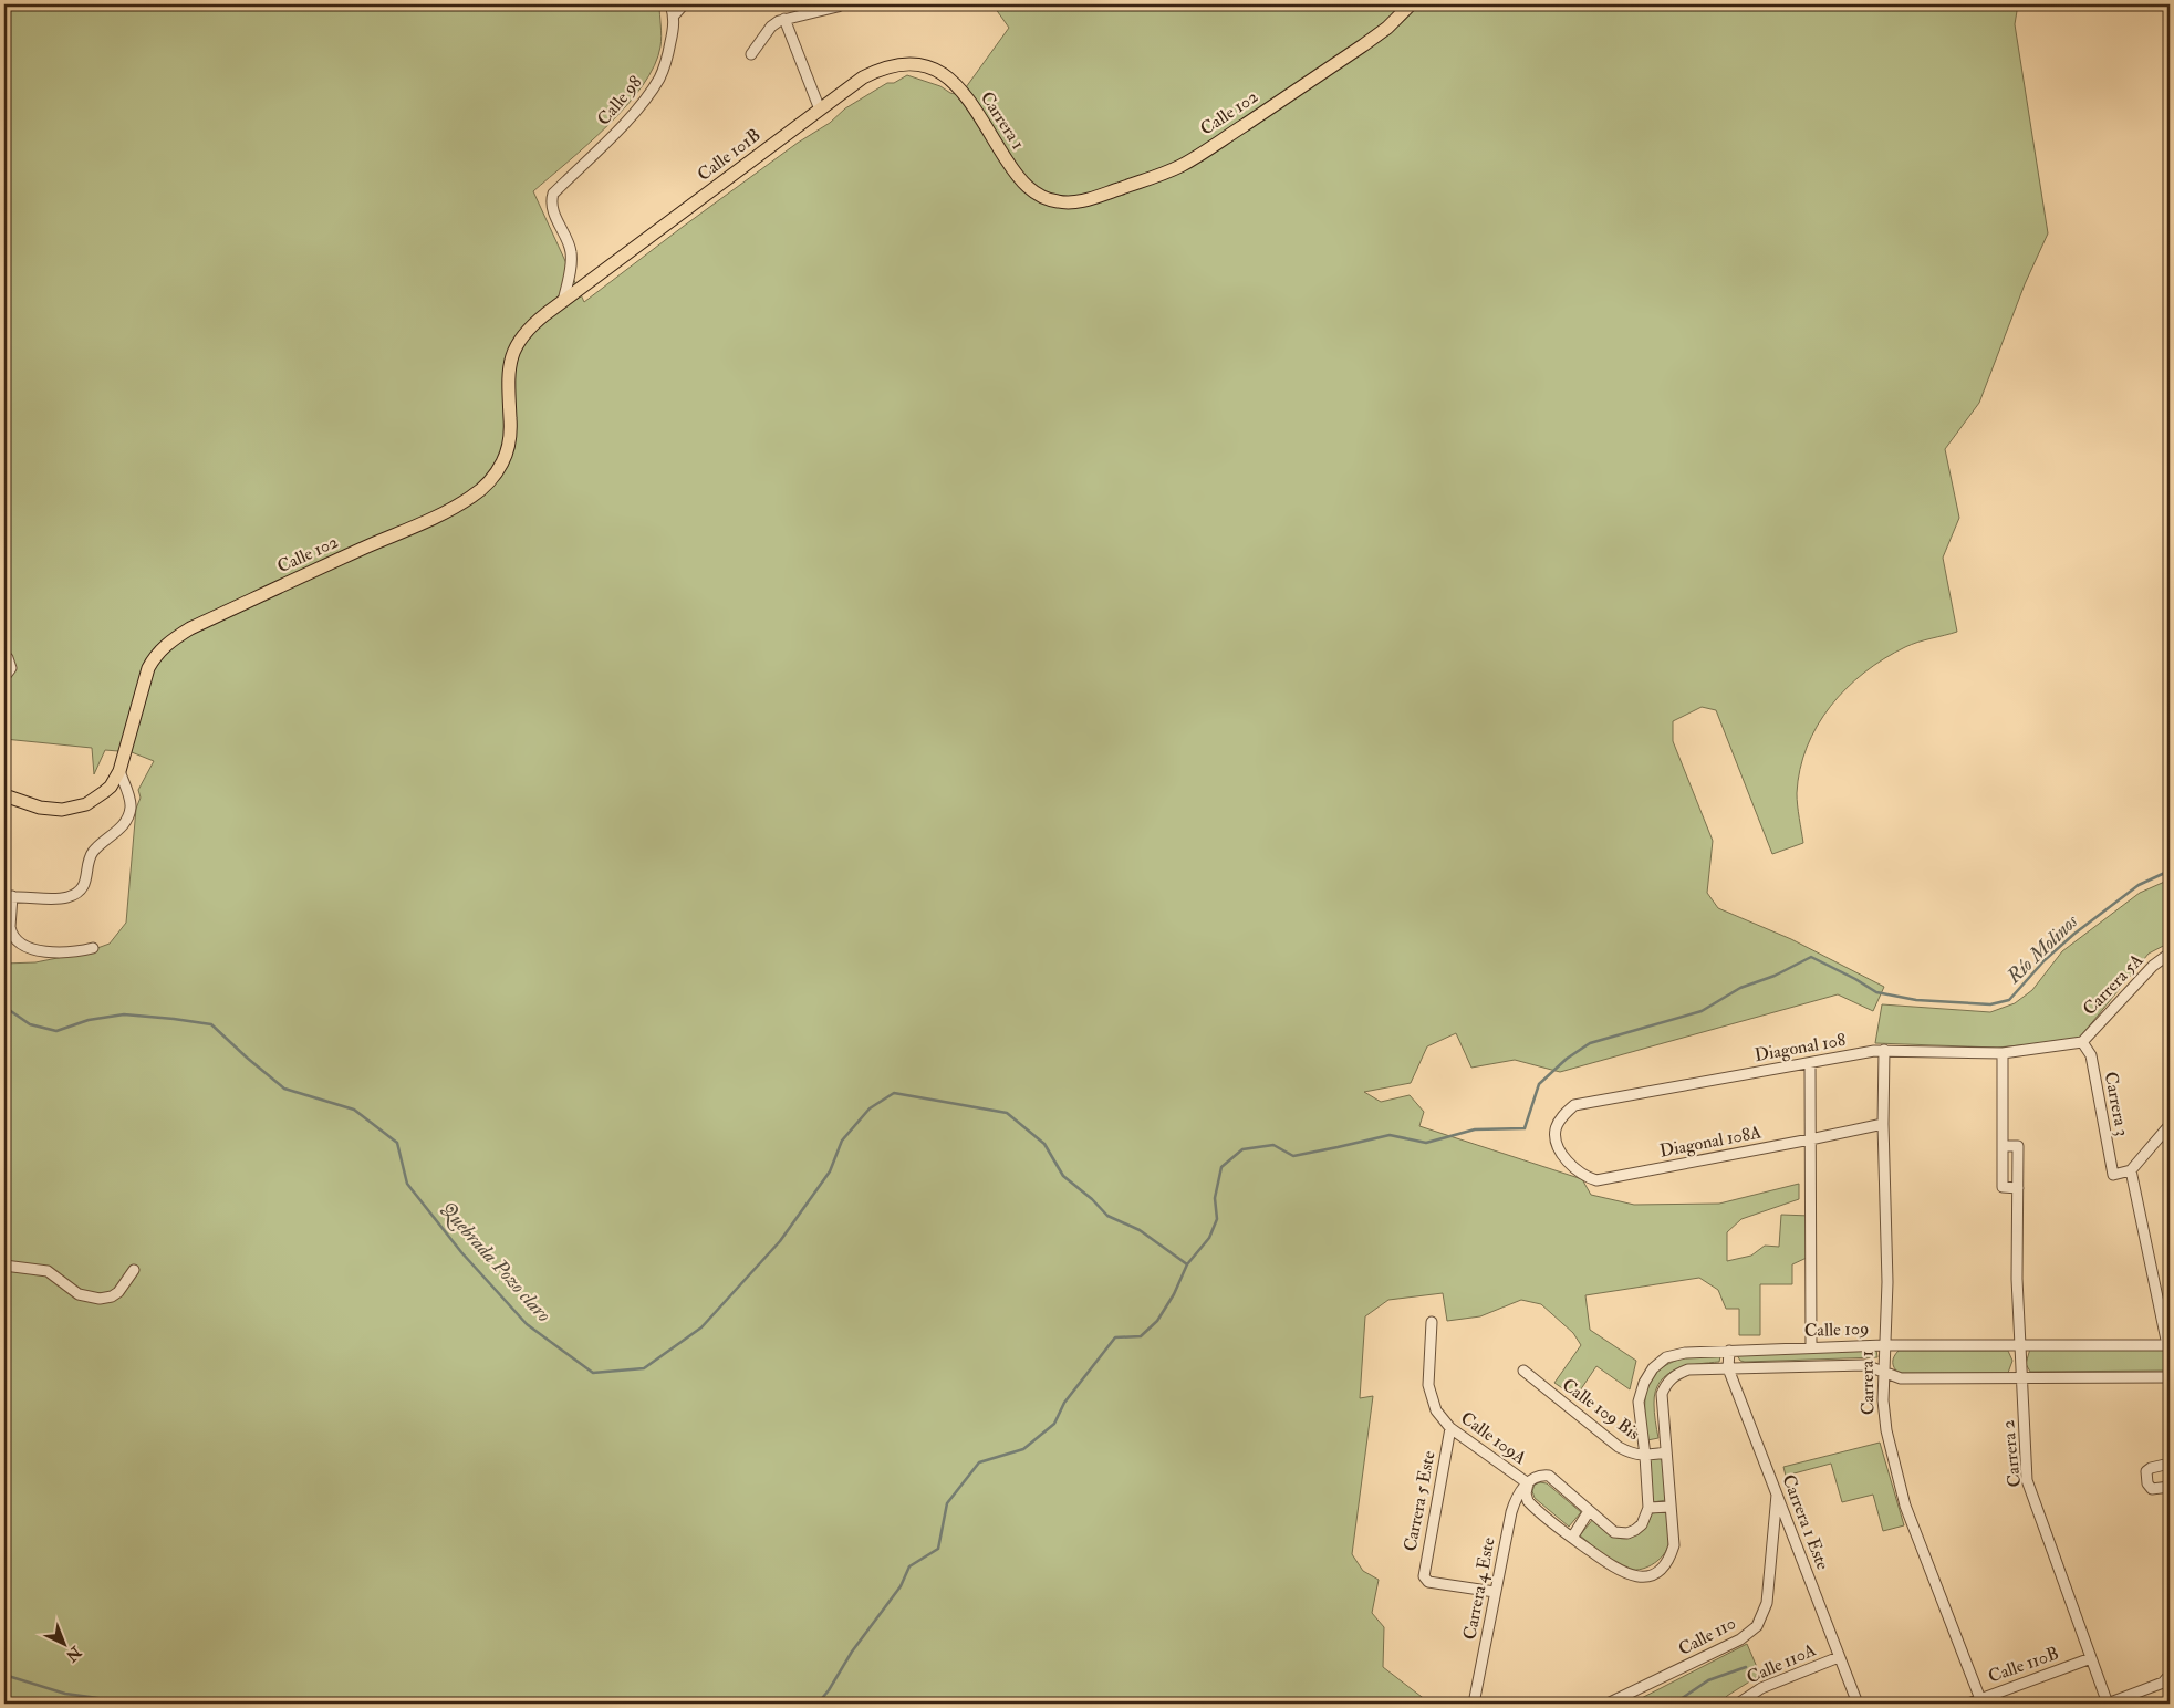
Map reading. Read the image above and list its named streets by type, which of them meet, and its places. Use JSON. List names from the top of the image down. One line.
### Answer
{"streets":{"main road":["Calle 102","Carrera 1","Calle 101B"],"street":["Calle 98","Carrera 5A","Diagonal 108","Carrera 3","Diagonal 108A","Calle 109","Calle 109 Bis","Calle 109A","Carrera 2","Carrera 5 Este","Carrera 1 Este","Carrera 4 Este","Calle 110","Calle 110A","Calle 110B"]},"crossings":[["Calle 98","Calle 101B"],["Calle 102","Carrera 1"],["Calle 102","Calle 101B"],["Carrera 1","Calle 101B"],["Carrera 1","Diagonal 108"],["Carrera 1","Diagonal 108A"],["Carrera 1","Calle 109"],["Carrera 1","Calle 110B"],["Carrera 5A","Diagonal 108"],["Carrera 5A","Carrera 3"],["Diagonal 108","Carrera 3"],["Diagonal 108","Diagonal 108A"],["Calle 109","Calle 109 Bis"],["Calle 109","Calle 109A"],["Calle 109","Carrera 2"],["Calle 109","Carrera 1 Este"],["Calle 109A","Carrera 5 Este"],["Calle 109A","Carrera 4 Este"],["Carrera 2","Calle 110B"],["Carrera 5 Este","Carrera 4 Este"],["Carrera 1 Este","Calle 110"],["Carrera 1 Este","Calle 110A"]],"water":["Río Molinos","Quebrada Pozo claro"],"north":"bottom right"}
